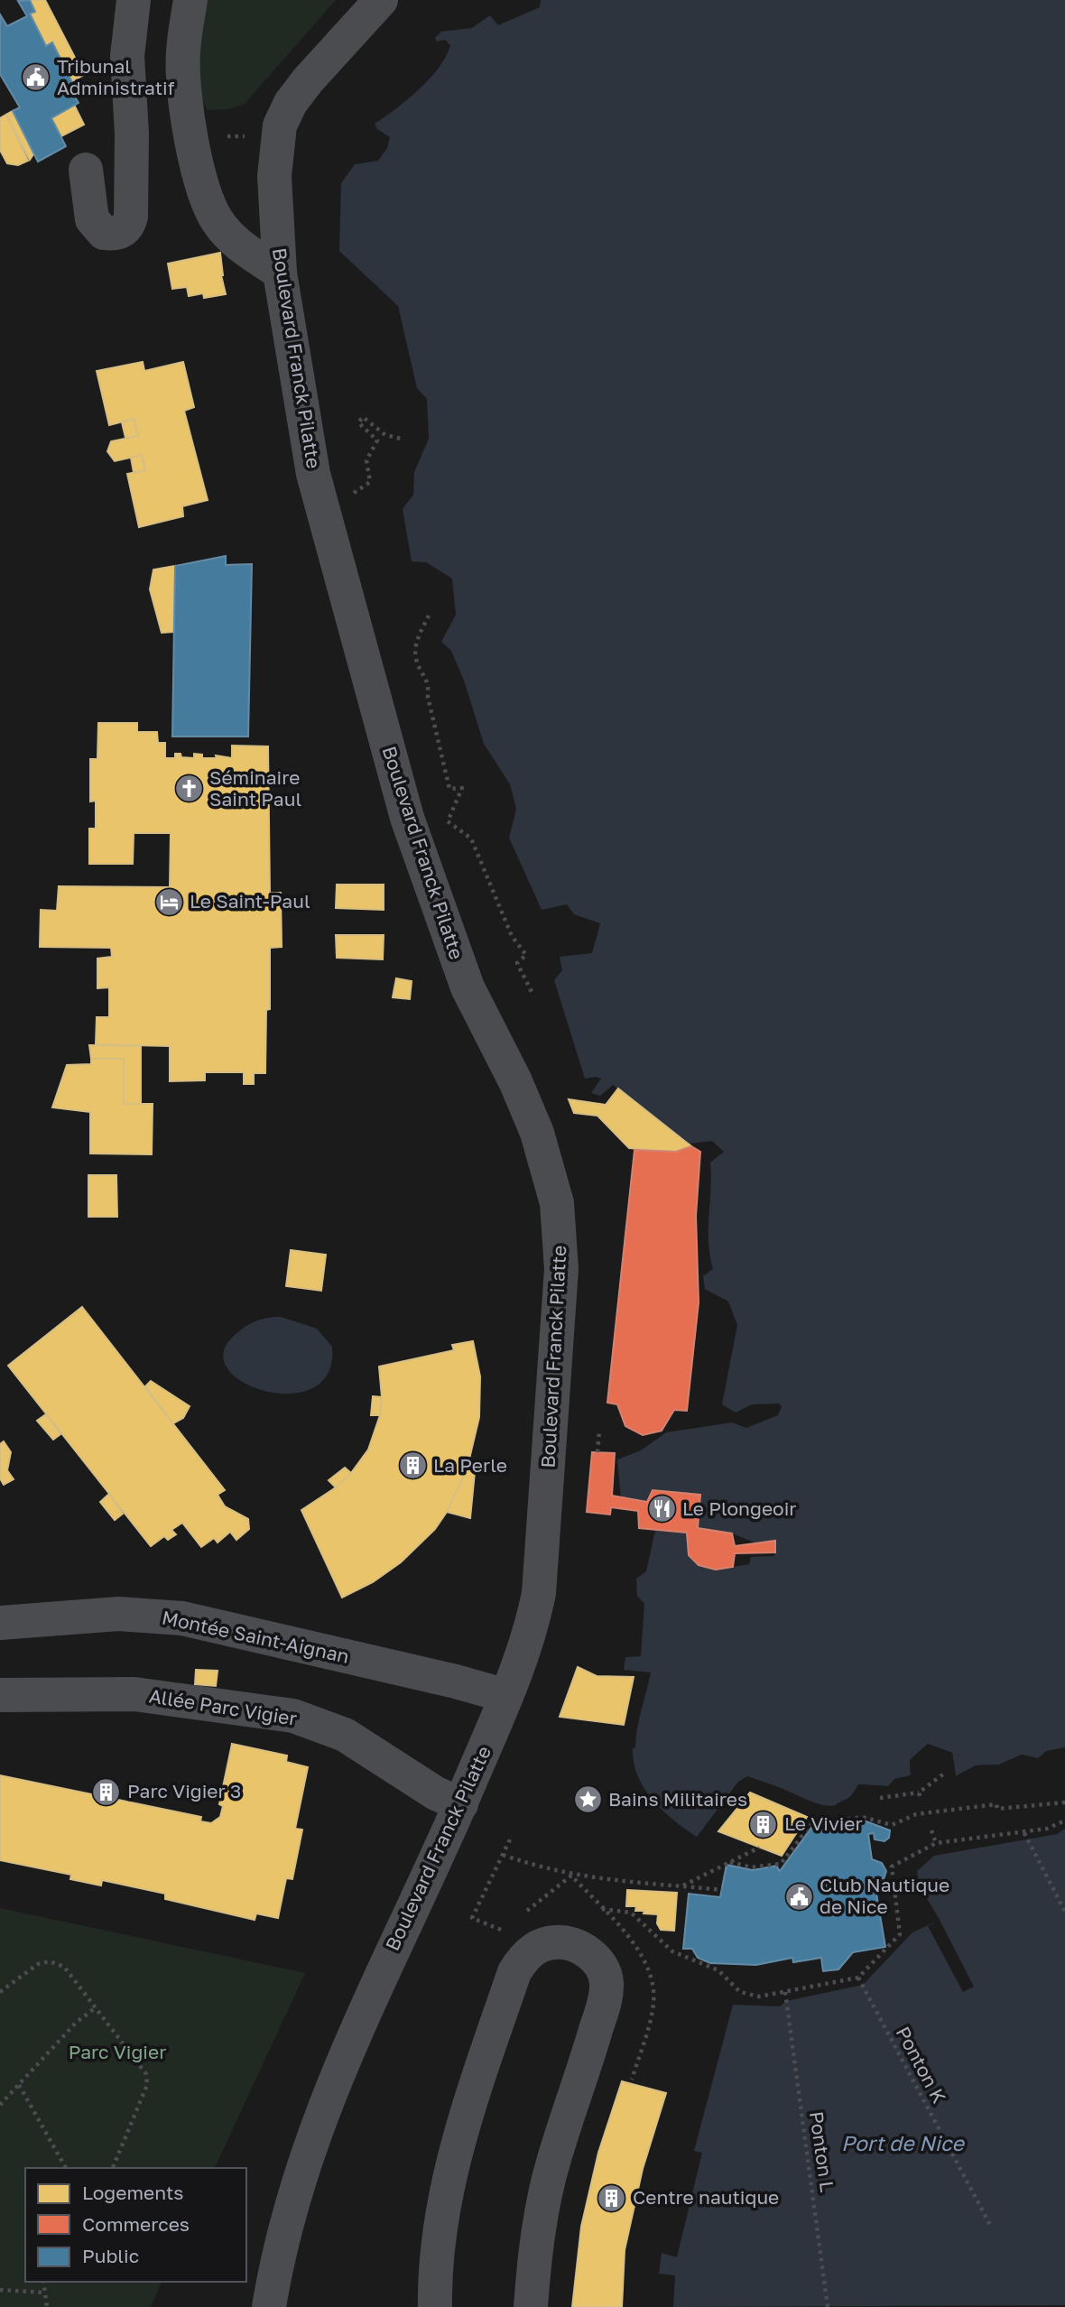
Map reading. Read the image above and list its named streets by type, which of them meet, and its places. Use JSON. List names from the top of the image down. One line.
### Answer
{"streets":{"street":["Boulevard Franck Pilatte","Montée Saint-Aignan","Allée Parc Vigier"],"path":["Ponton K","Ponton L"]},"crossings":[["Boulevard Franck Pilatte","Montée Saint-Aignan"],["Boulevard Franck Pilatte","Allée Parc Vigier"]],"water":["Port de Nice"],"parks":["Parc Vigier"],"places":{"public building":["Tribunal Administratif","Club Nautique de Nice"],"church":["Séminaire Saint Paul"],"hotel":["Le Saint-Paul"],"building":["La Perle","Parc Vigier 3","Le Vivier","Centre nautique"],"restaurant":["Le Plongeoir"],"place":["Bains Militaires"]},"legend":["Logements","Commerces","Public"]}
